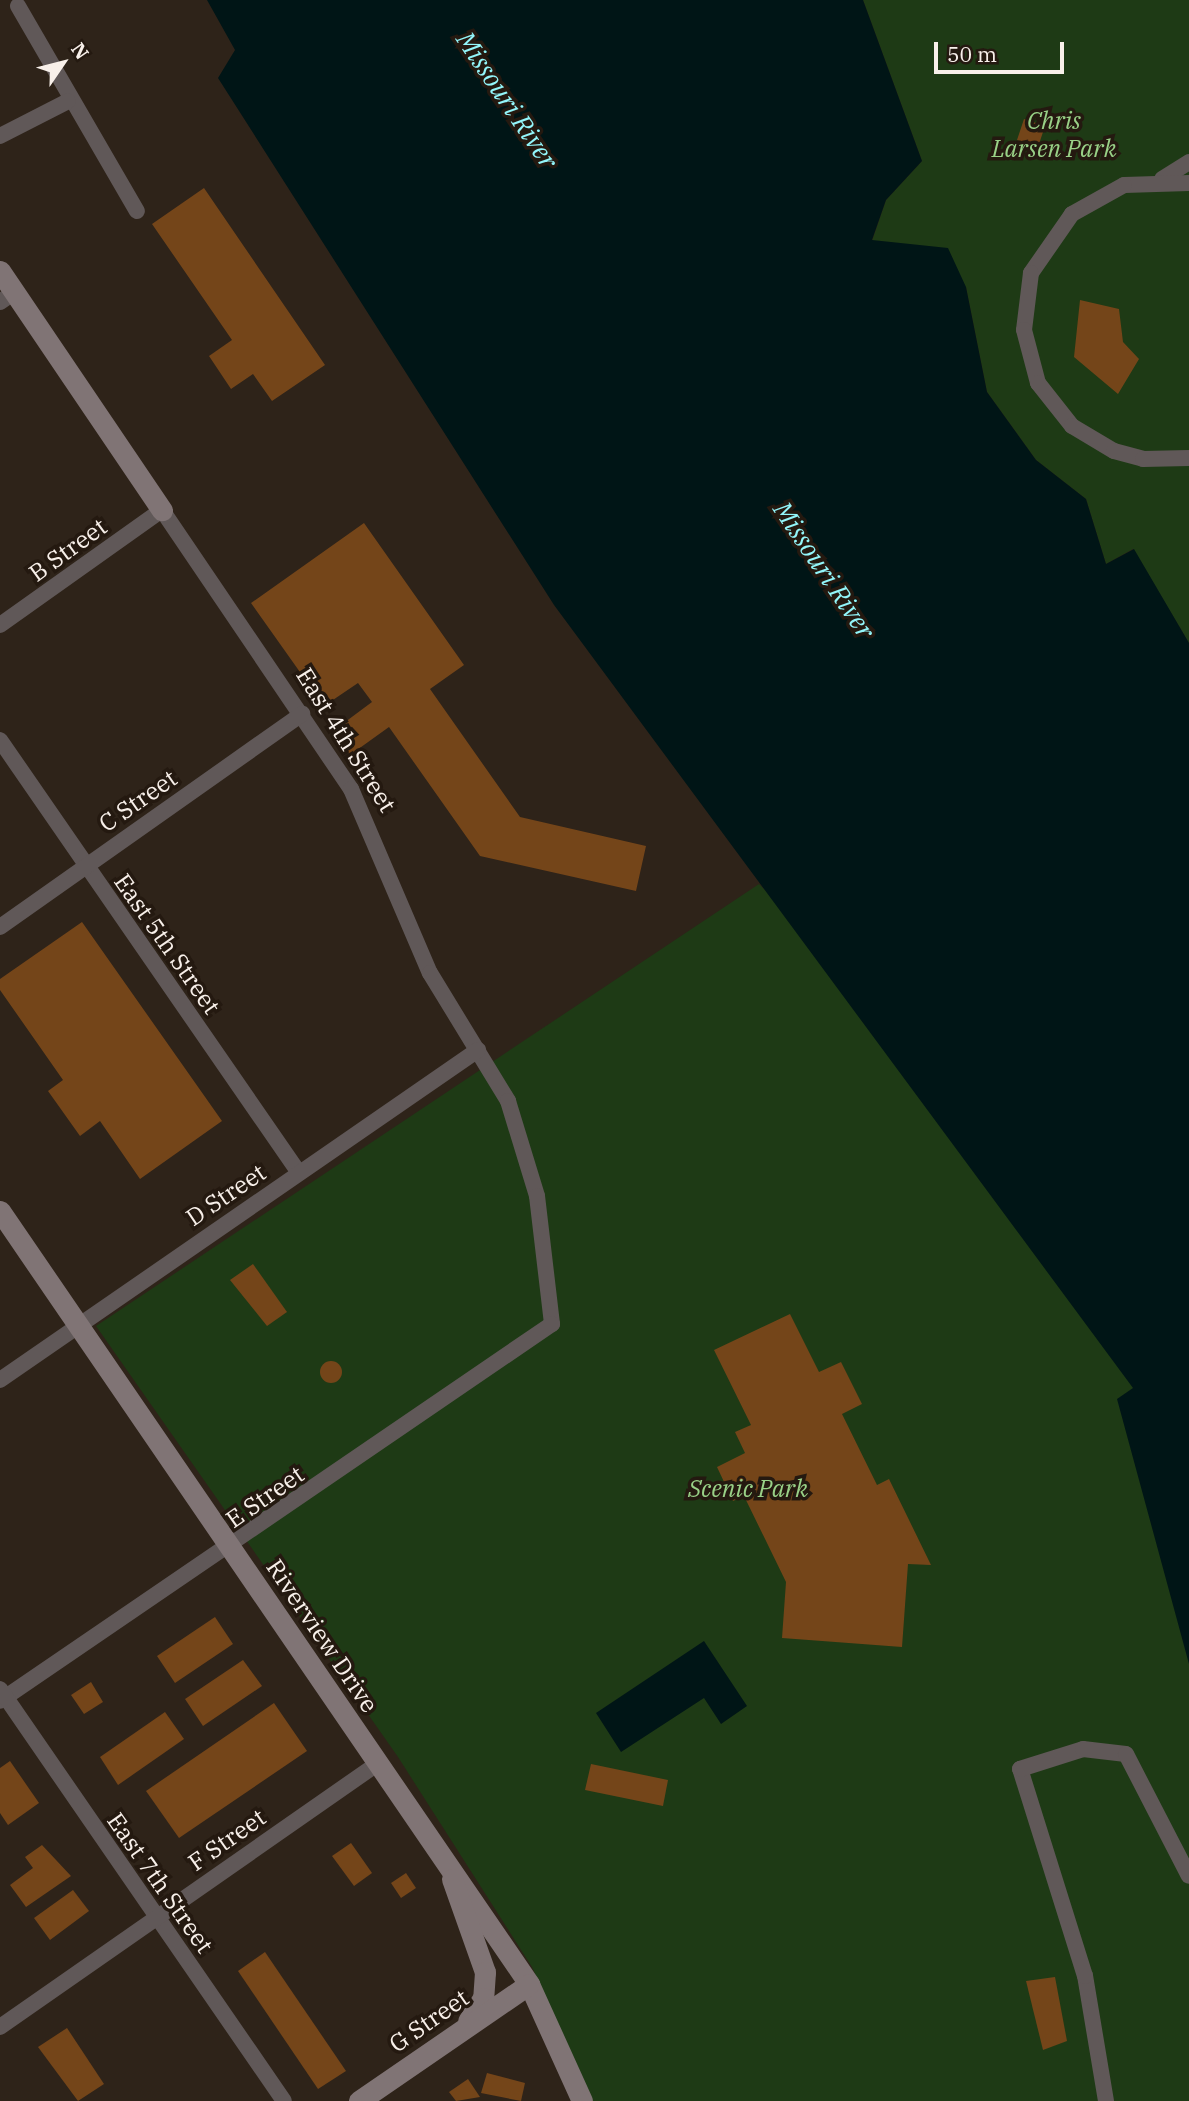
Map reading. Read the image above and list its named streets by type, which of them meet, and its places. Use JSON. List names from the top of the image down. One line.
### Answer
{"streets":{"main road":["East 4th Street","Riverview Drive","G Street"],"street":["B Street","C Street","East 5th Street","D Street","E Street","F Street","East 7th Street"]},"crossings":[["B Street","East 4th Street"],["East 4th Street","C Street"],["East 4th Street","D Street"],["East 4th Street","E Street"],["C Street","East 5th Street"],["East 5th Street","D Street"],["D Street","Riverview Drive"],["E Street","Riverview Drive"],["E Street","East 7th Street"],["Riverview Drive","F Street"],["Riverview Drive","G Street"],["F Street","East 7th Street"]],"water":["Missouri River"],"parks":["Chris Larsen Park","Scenic Park"],"scale_bar":"50 m","north":"top right"}
